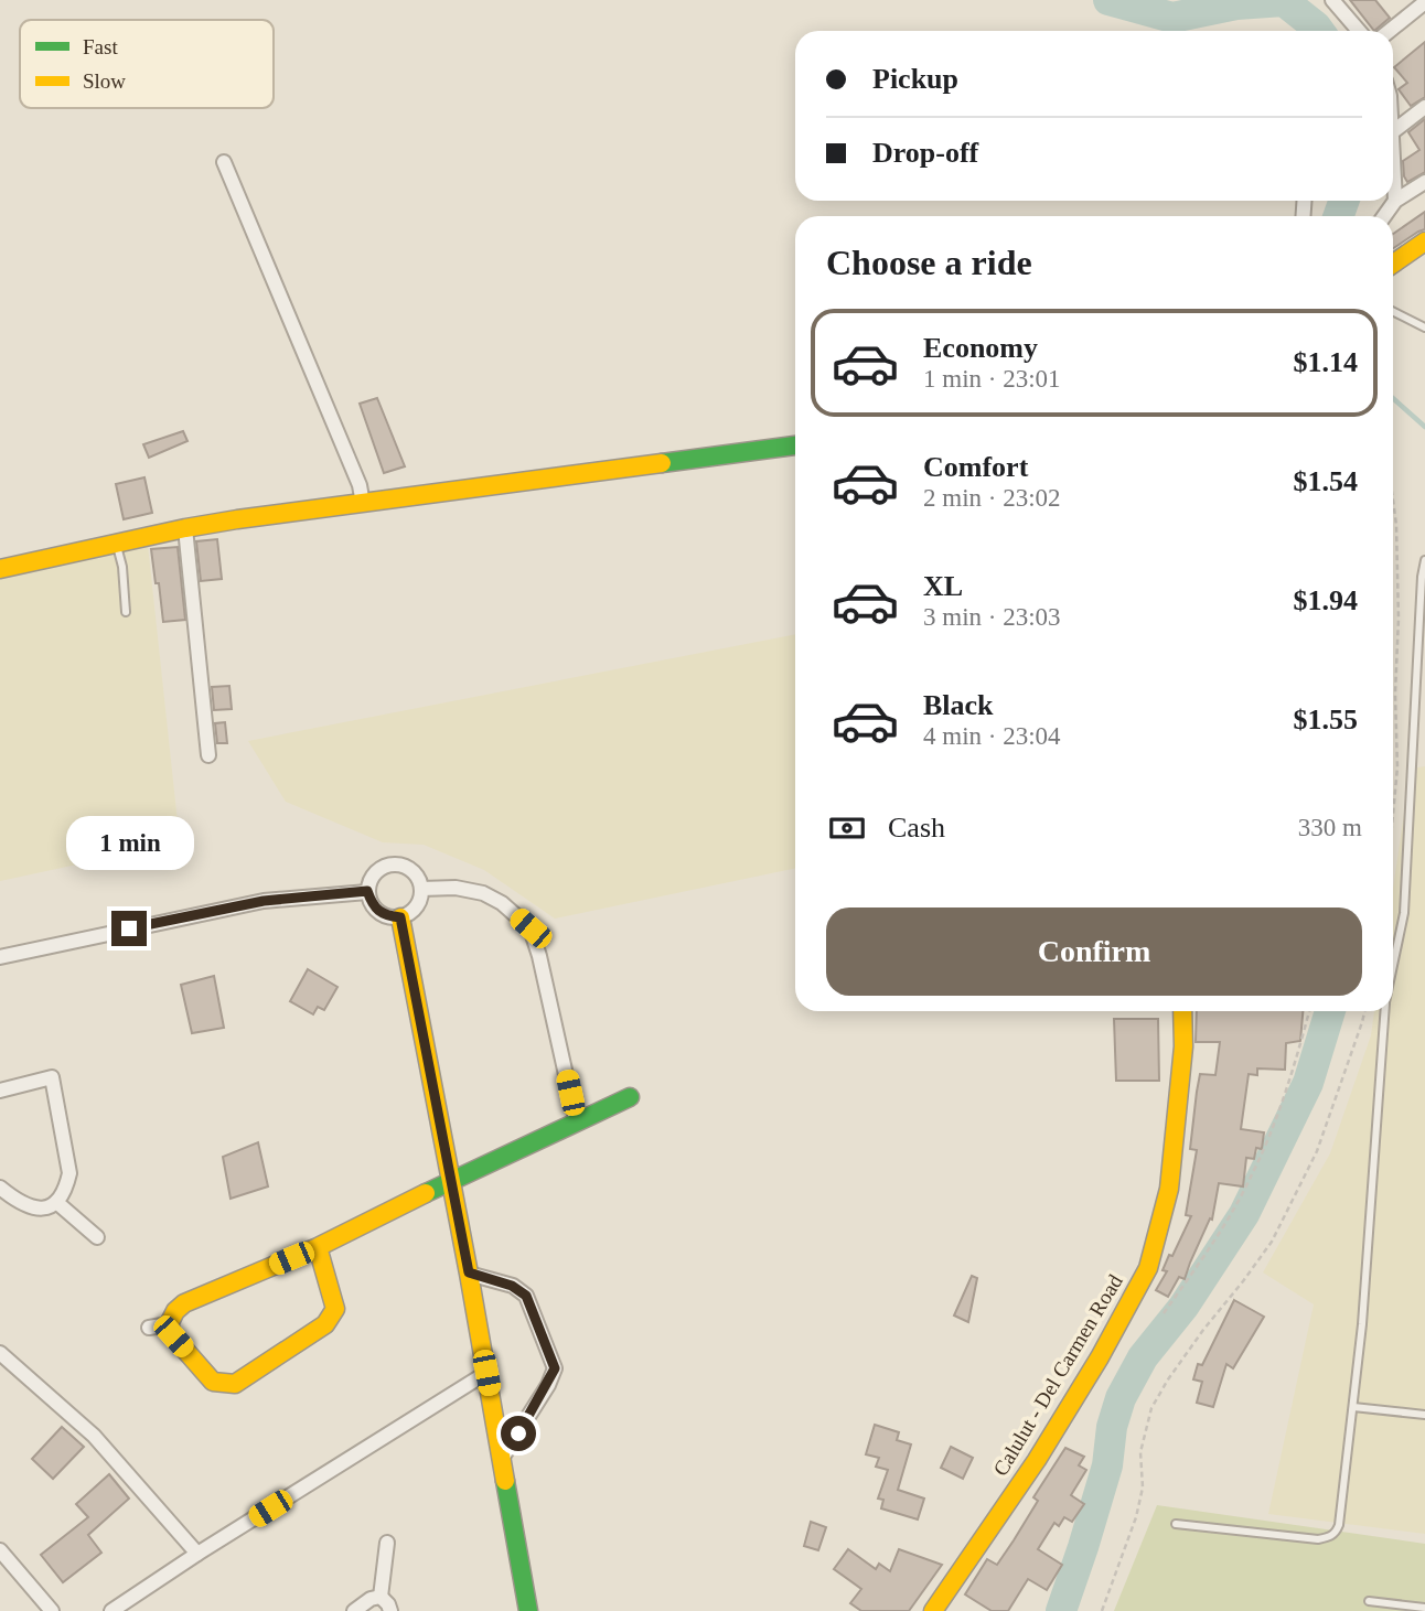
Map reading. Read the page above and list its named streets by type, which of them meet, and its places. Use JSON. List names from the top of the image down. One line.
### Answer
{"streets":{"main road":["Calulut - Del Carmen Road"]},"legend":["Fast","Slow"],"page":{"banner":["Pickup","Drop-off"],"heading":"Choose a ride","list":[{"name":"Economy","note":"1 min · 23:01","value":"$1.14"},{"name":"Comfort","note":"2 min · 23:02","value":"$1.54"},{"name":"XL","note":"3 min · 23:03","value":"$1.94"},{"name":"Black","note":"4 min · 23:04","value":"$1.55"}],"pay":["Cash","330 m"],"bubble":"1 min","buttons":"Confirm"}}
